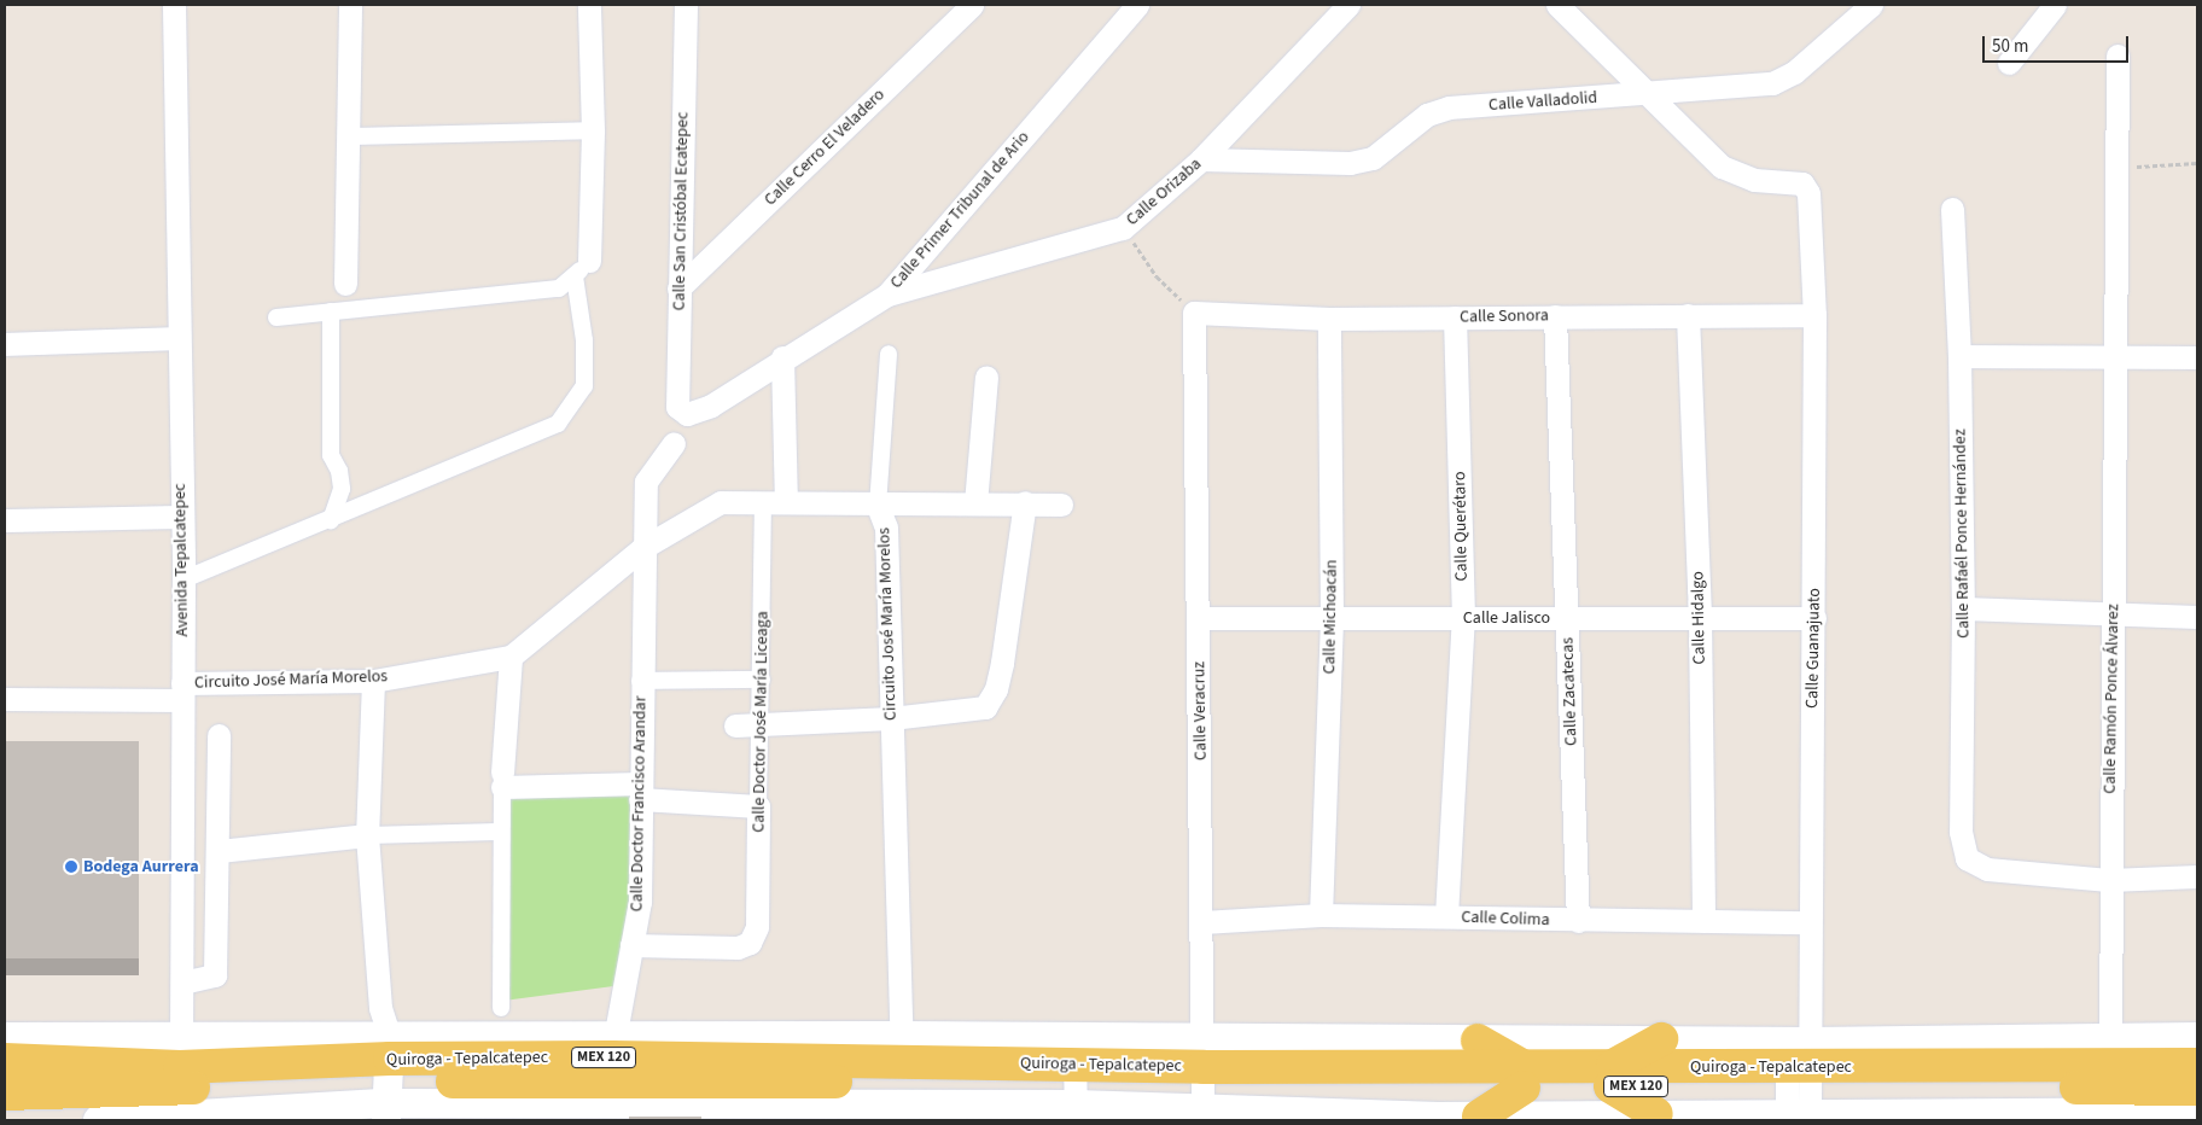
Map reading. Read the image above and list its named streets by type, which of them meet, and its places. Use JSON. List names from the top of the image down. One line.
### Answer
{"streets":{"main road":["MEX 120","Quiroga - Tepalcatepec"],"street":["Calle Valladolid","Calle Cerro El Veladero","Calle Orizaba","Calle Primer Tribunal de Ario","Calle San Cristóbal Ecatepec","Calle Sonora","Calle Querétaro","Calle Rafaél Ponce Hernández","Avenida Tepalcatepec","Calle Michoacán","Calle Jalisco","Calle Hidalgo","Circuito José María Morelos","Calle Guanajuato","Calle Zacatecas","Calle Ramón Ponce Álvarez","Calle Veracruz","Calle Doctor José María Liceaga","Calle Doctor Francisco Arandar","Calle Colima"]},"crossings":[["Calle Valladolid","Calle Orizaba"],["Calle Valladolid","Calle Guanajuato"],["Calle Cerro El Veladero","Calle San Cristóbal Ecatepec"],["Calle Orizaba","Calle Primer Tribunal de Ario"],["Calle Primer Tribunal de Ario","Calle San Cristóbal Ecatepec"],["Calle Sonora","Calle Querétaro"],["Calle Sonora","Calle Michoacán"],["Calle Sonora","Calle Hidalgo"],["Calle Sonora","Calle Guanajuato"],["Calle Sonora","Calle Zacatecas"],["Calle Sonora","Calle Veracruz"],["Calle Querétaro","Calle Jalisco"],["Calle Querétaro","Calle Colima"],["Calle Rafaél Ponce Hernández","Calle Ramón Ponce Álvarez"],["Avenida Tepalcatepec","Circuito José María Morelos"],["Avenida Tepalcatepec","Quiroga - Tepalcatepec"],["Calle Michoacán","Calle Jalisco"],["Calle Michoacán","Calle Colima"],["Calle Jalisco","Calle Hidalgo"],["Calle Jalisco","Calle Guanajuato"],["Calle Jalisco","Calle Zacatecas"],["Calle Jalisco","Calle Veracruz"],["Calle Hidalgo","Calle Colima"],["Circuito José María Morelos","Calle Doctor José María Liceaga"],["Circuito José María Morelos","Calle Doctor Francisco Arandar"],["Circuito José María Morelos","Quiroga - Tepalcatepec"],["Calle Guanajuato","Calle Colima"],["Calle Guanajuato","Quiroga - Tepalcatepec"],["Calle Zacatecas","Calle Colima"],["Calle Veracruz","Calle Colima"],["Calle Veracruz","Quiroga - Tepalcatepec"],["Calle Doctor José María Liceaga","Calle Doctor Francisco Arandar"],["Calle Doctor Francisco Arandar","Quiroga - Tepalcatepec"]],"places":["Bodega Aurrera"],"scale_bar":"50 m"}
